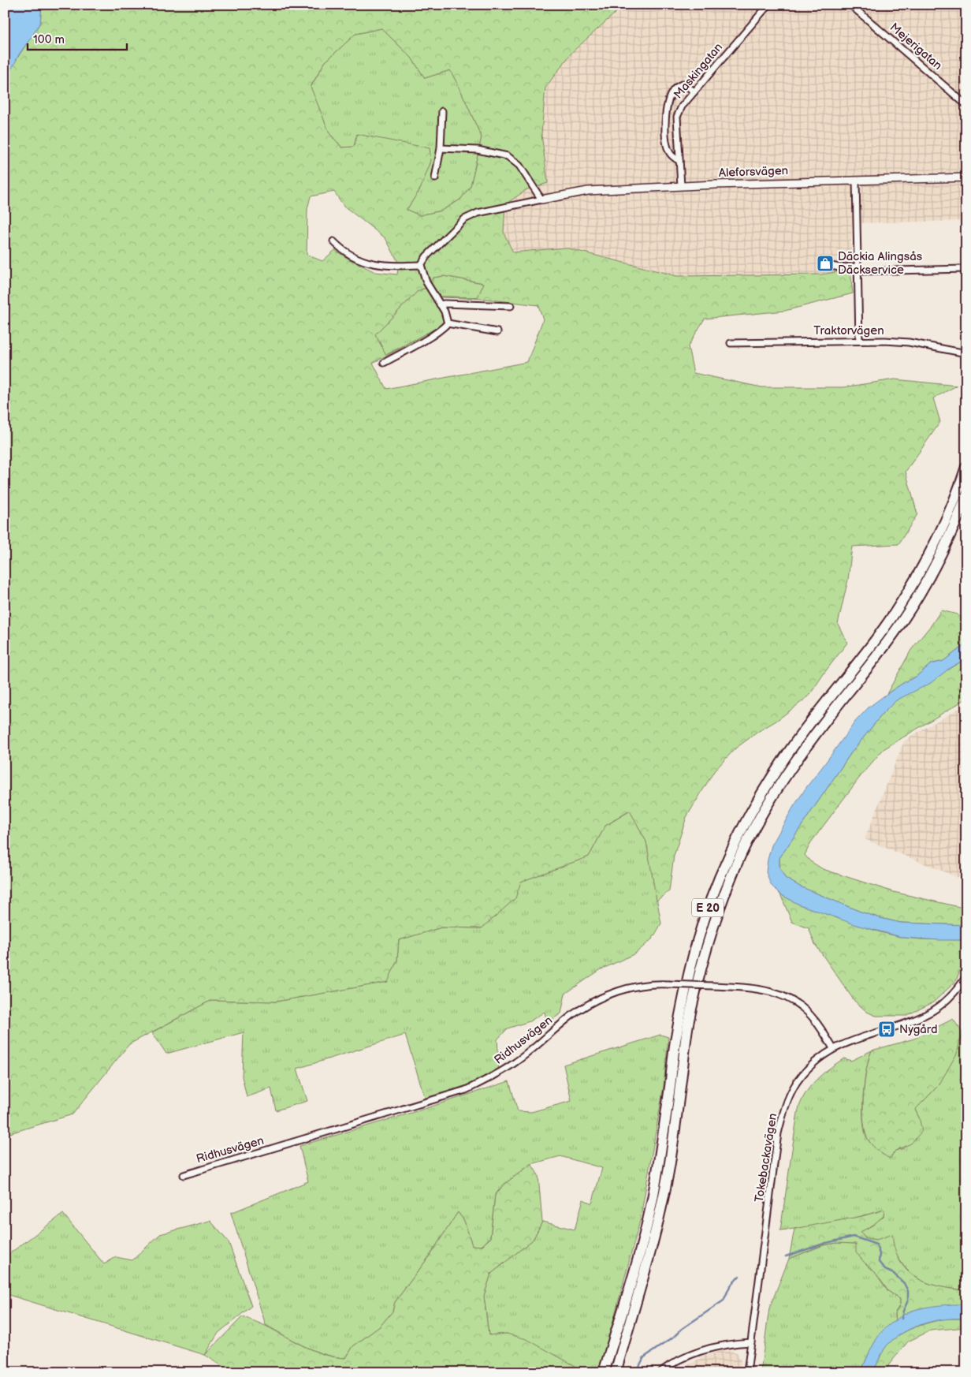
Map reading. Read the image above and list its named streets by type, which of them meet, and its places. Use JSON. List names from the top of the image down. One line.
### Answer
{"streets":{"highway":["E 20"],"street":["Mejerigatan","Maskingatan","Aleforsvägen","Traktorvägen","Ridhusvägen","Tokebackavägen"]},"crossings":[["Maskingatan","Aleforsvägen"],["Ridhusvägen","Tokebackavägen"]],"places":{"shop":["Däckia Alingsås Däckservice"],"bus stop":["Nygård"]},"scale_bar":"100 m"}
